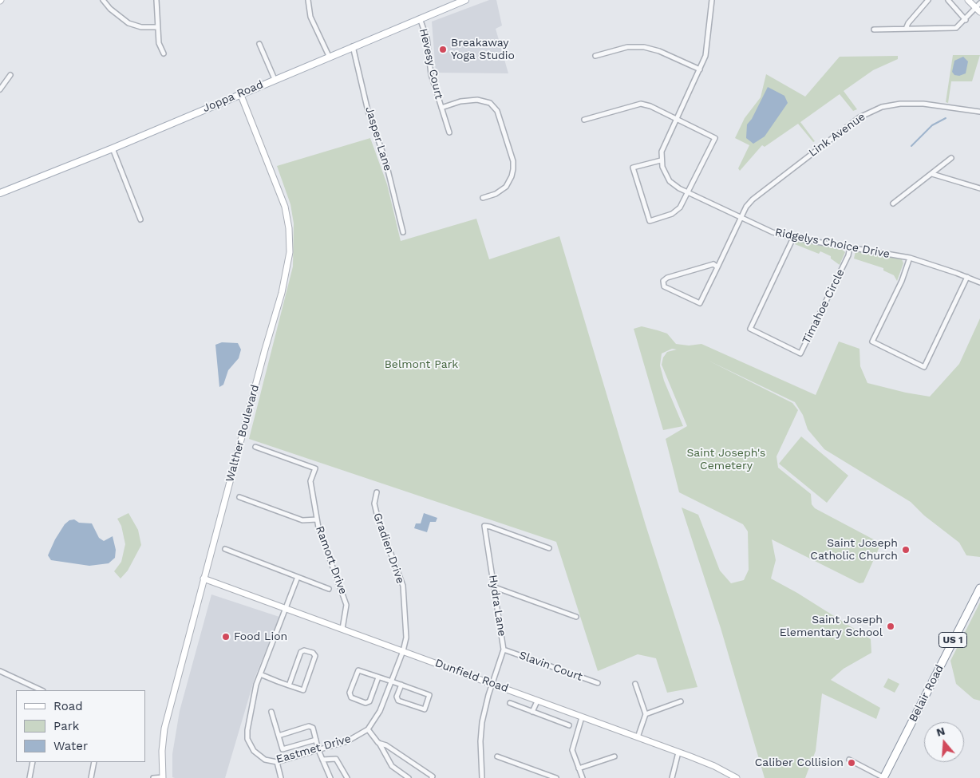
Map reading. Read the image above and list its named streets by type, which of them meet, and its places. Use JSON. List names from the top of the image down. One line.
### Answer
{"streets":{"highway":["US 1","Belair Road"],"main road":["Joppa Road","Walther Boulevard","Dunfield Road"],"street":["Hevesy Court","Link Avenue","Jasper Lane","Ridgelys Choice Drive","Timahoe Circle","Gradien Drive","Ramort Drive","Hydra Lane","Slavin Court","Eastmet Drive"]},"crossings":[["Hevesy Court","Joppa Road"],["Joppa Road","Jasper Lane"],["Joppa Road","Walther Boulevard"],["Link Avenue","Ridgelys Choice Drive"],["Ridgelys Choice Drive","Timahoe Circle"],["Walther Boulevard","Dunfield Road"],["Gradien Drive","Dunfield Road"],["Gradien Drive","Eastmet Drive"],["Ramort Drive","Dunfield Road"],["Hydra Lane","Slavin Court"],["Hydra Lane","Dunfield Road"],["Dunfield Road","Eastmet Drive"]],"parks":["Belmont Park","Saint Joseph's Cemetery"],"places":["Breakaway Yoga Studio","Saint Joseph Catholic Church","Saint Joseph Elementary School","Food Lion","Caliber Collision"],"legend":["Road","Park","Water"],"north":"top"}
